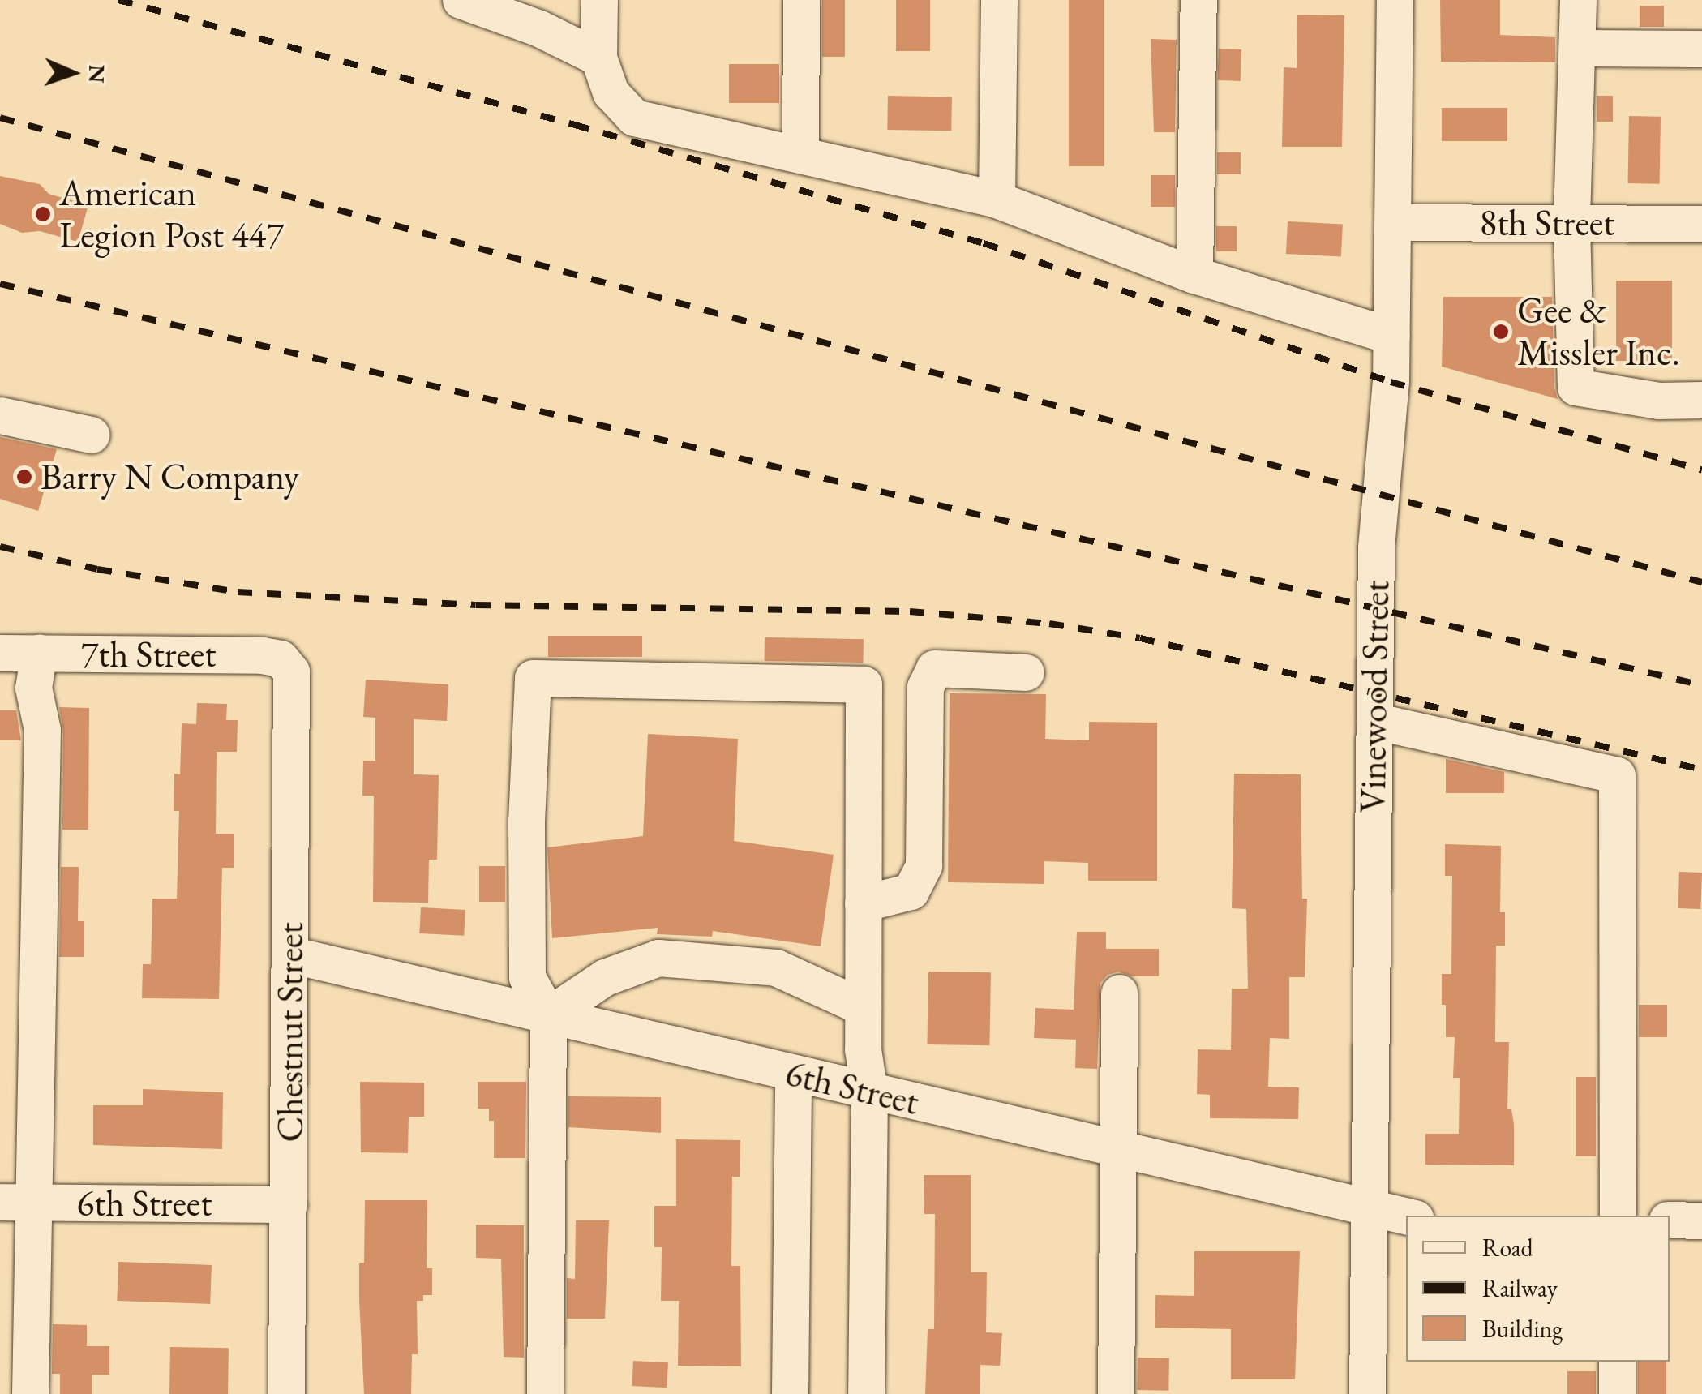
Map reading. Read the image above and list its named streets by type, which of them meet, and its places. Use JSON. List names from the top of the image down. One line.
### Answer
{"streets":{"street":["8th Street","7th Street","Vinewood Street","Chestnut Street","6th Street"]},"crossings":[["8th Street","Vinewood Street"],["7th Street","Chestnut Street"],["Vinewood Street","6th Street"],["Chestnut Street","6th Street"]],"places":["American Legion Post 447","Gee & Missler Inc.","Barry N Company"],"legend":["Road","Railway","Building"],"north":"right"}
